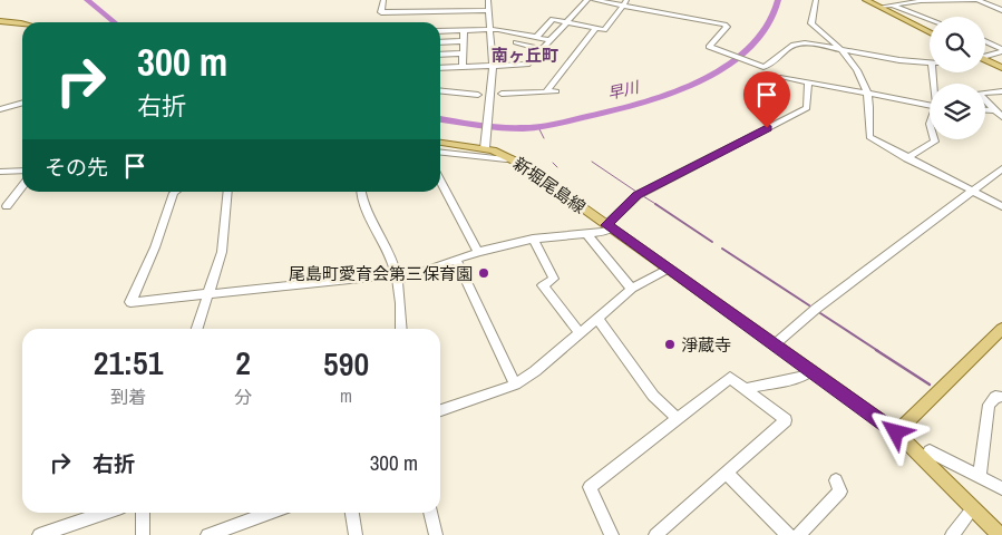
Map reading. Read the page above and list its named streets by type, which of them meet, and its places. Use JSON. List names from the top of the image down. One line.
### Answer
{"streets":{"main road":["新堀尾島線"]},"districts":["南ヶ丘町"],"water":["早川"],"places":["尾島町愛育会第三保育園","淨蔵寺"],"page":{"turn":["300 m","右折"],"then":"その先","eta":["21:51","到着","2","分","590","m"],"list":[{"name":"右折","value":"300 m"}]}}
